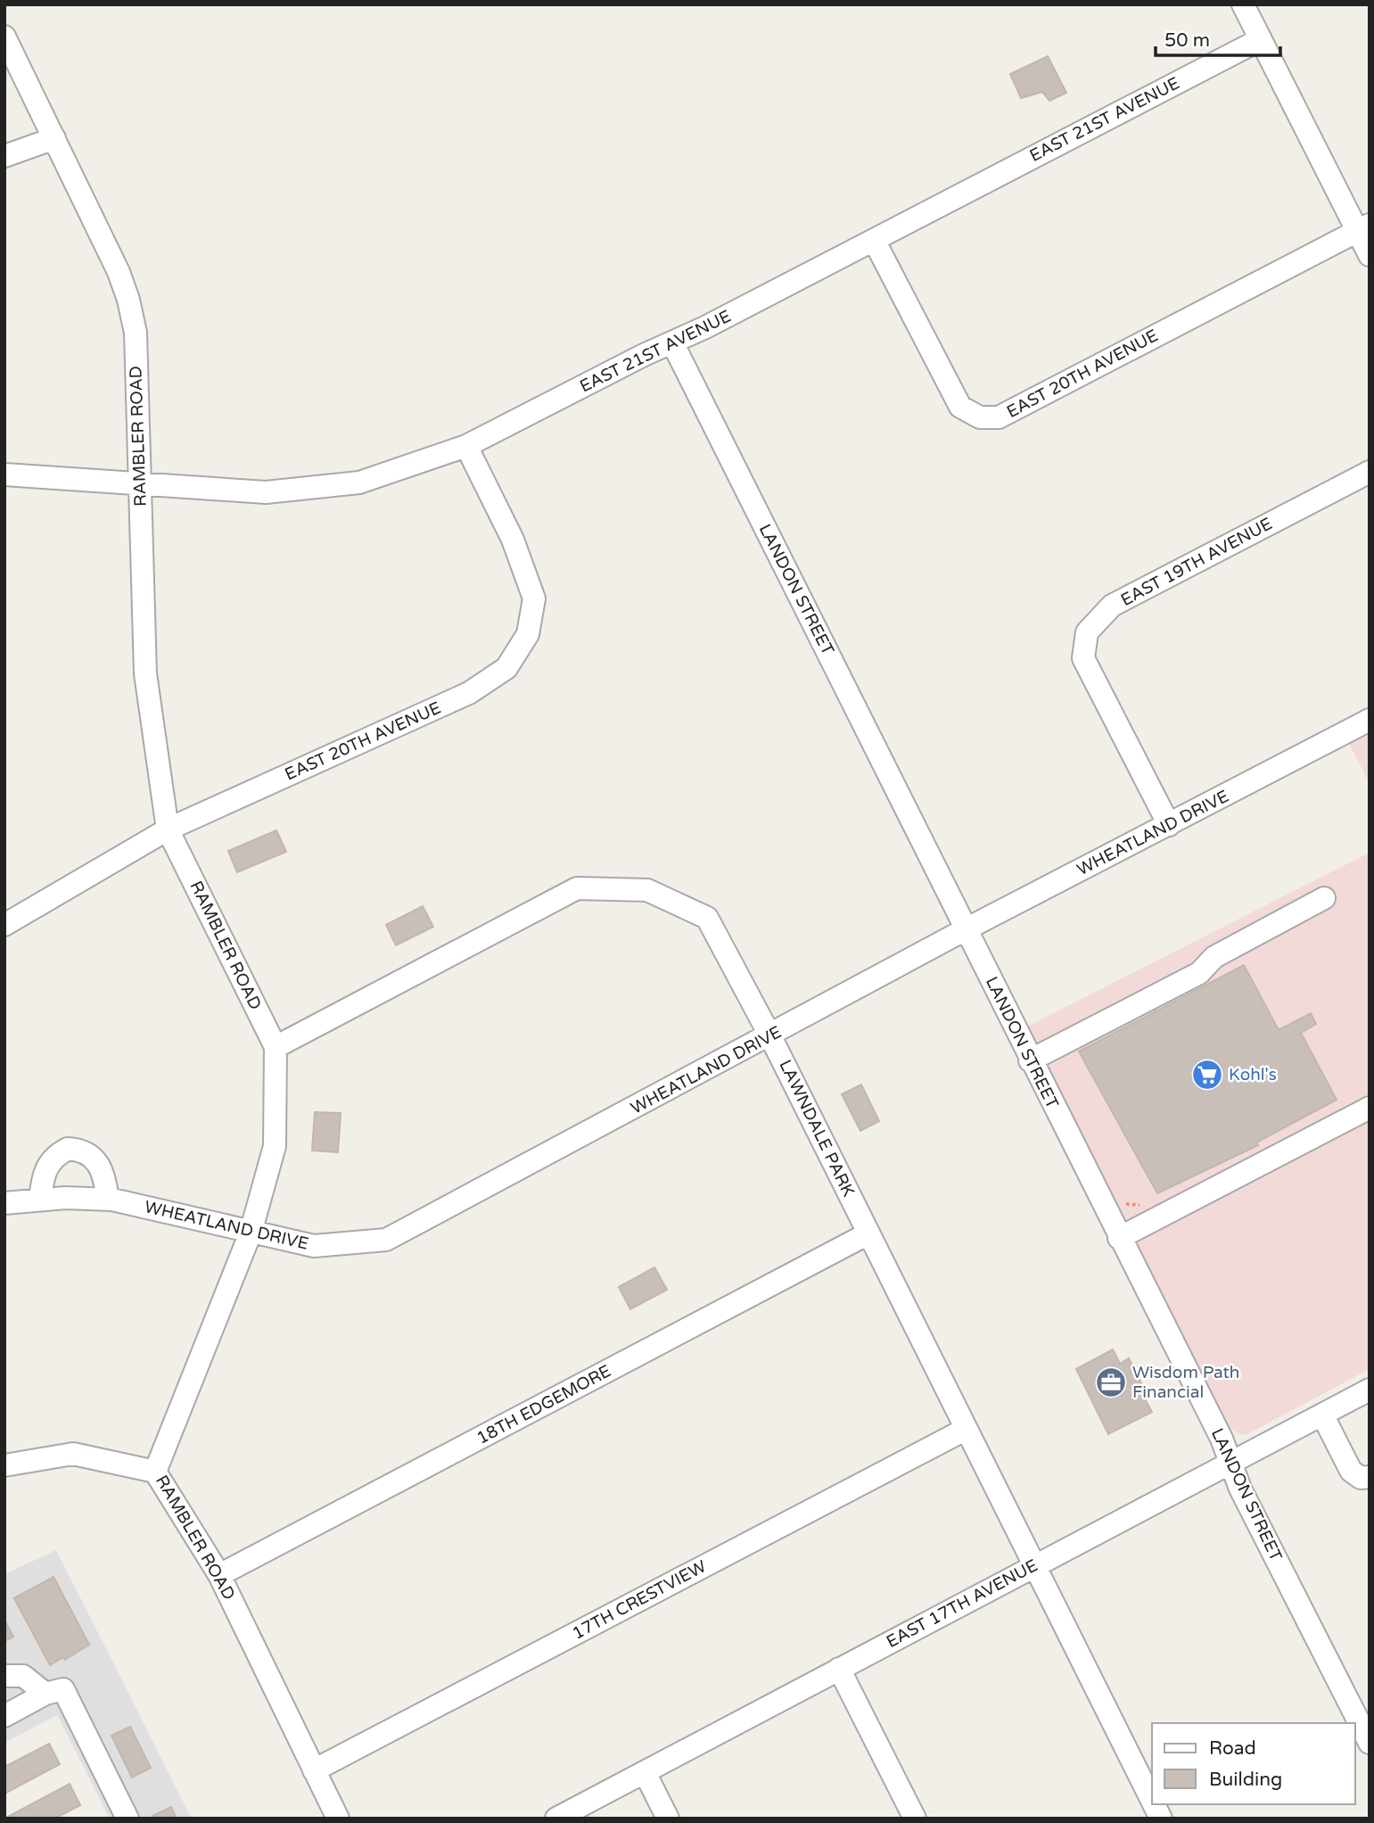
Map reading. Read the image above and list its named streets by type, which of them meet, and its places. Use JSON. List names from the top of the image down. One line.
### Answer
{"streets":{"street":["EAST 21ST AVENUE","EAST 20TH AVENUE","RAMBLER ROAD","EAST 19TH AVENUE","LANDON STREET","WHEATLAND DRIVE","LAWNDALE PARK","18TH EDGEMORE","17TH CRESTVIEW","EAST 17TH AVENUE"]},"crossings":[["EAST 21ST AVENUE","EAST 20TH AVENUE"],["EAST 21ST AVENUE","RAMBLER ROAD"],["EAST 21ST AVENUE","LANDON STREET"],["EAST 20TH AVENUE","RAMBLER ROAD"],["RAMBLER ROAD","WHEATLAND DRIVE"],["RAMBLER ROAD","LAWNDALE PARK"],["RAMBLER ROAD","18TH EDGEMORE"],["RAMBLER ROAD","17TH CRESTVIEW"],["EAST 19TH AVENUE","WHEATLAND DRIVE"],["LANDON STREET","WHEATLAND DRIVE"],["LANDON STREET","EAST 17TH AVENUE"],["WHEATLAND DRIVE","LAWNDALE PARK"],["LAWNDALE PARK","18TH EDGEMORE"],["LAWNDALE PARK","17TH CRESTVIEW"],["LAWNDALE PARK","EAST 17TH AVENUE"]],"places":{"supermarket":["Kohl's"],"office":["Wisdom Path Financial"]},"legend":["Road","Building"],"scale_bar":"50 m"}
